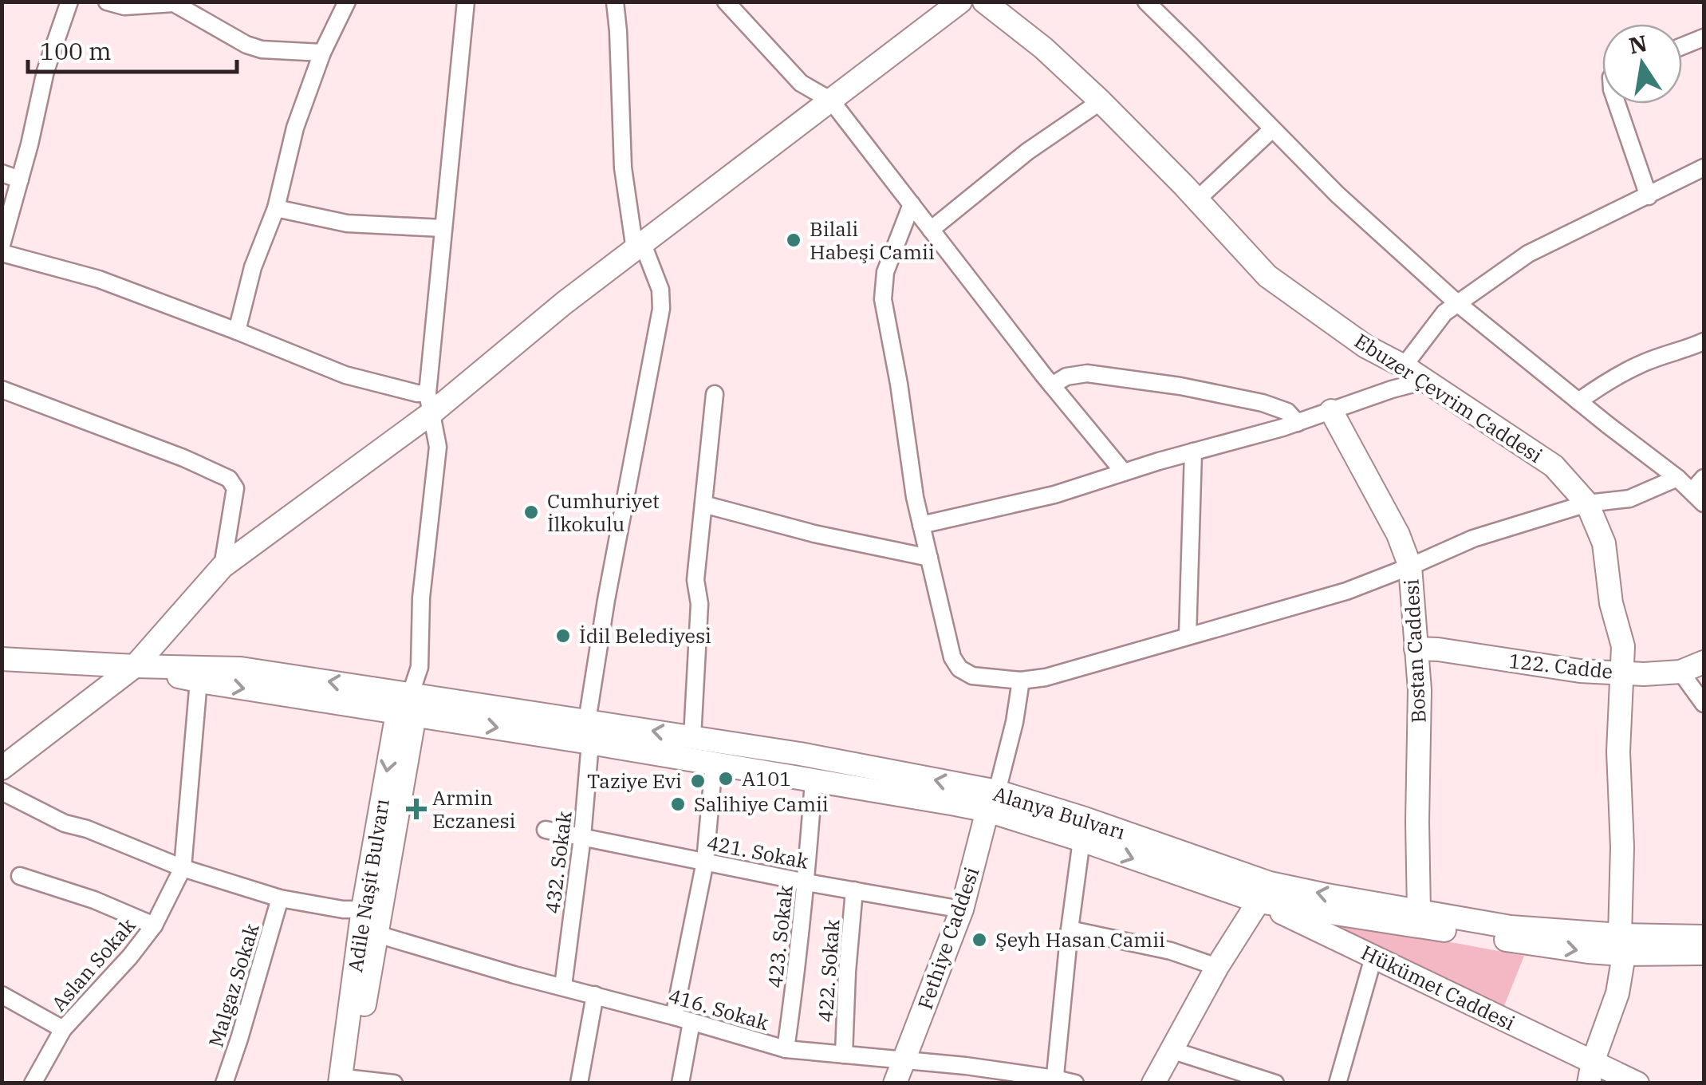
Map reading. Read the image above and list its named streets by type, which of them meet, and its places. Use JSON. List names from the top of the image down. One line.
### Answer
{"streets":{"street":["Ebuzer Çevrim Caddesi","Bostan Caddesi","122. Cadde","Alanya Bulvarı","421. Sokak","432. Sokak","Adile Naşit Bulvarı","423. Sokak","Fethiye Caddesi","Aslan Sokak","422. Sokak","Malgaz Sokak","Hükümet Caddesi","416. Sokak"]},"crossings":[["Ebuzer Çevrim Caddesi","122. Cadde"],["Ebuzer Çevrim Caddesi","Alanya Bulvarı"],["Ebuzer Çevrim Caddesi","Hükümet Caddesi"],["Bostan Caddesi","122. Cadde"],["Bostan Caddesi","Alanya Bulvarı"],["Alanya Bulvarı","432. Sokak"],["Alanya Bulvarı","Adile Naşit Bulvarı"],["Alanya Bulvarı","423. Sokak"],["Alanya Bulvarı","Fethiye Caddesi"],["Alanya Bulvarı","Hükümet Caddesi"],["421. Sokak","432. Sokak"],["421. Sokak","423. Sokak"],["421. Sokak","Fethiye Caddesi"],["421. Sokak","422. Sokak"],["432. Sokak","416. Sokak"],["Adile Naşit Bulvarı","416. Sokak"],["423. Sokak","416. Sokak"],["Fethiye Caddesi","416. Sokak"],["Aslan Sokak","416. Sokak"],["422. Sokak","416. Sokak"],["Malgaz Sokak","416. Sokak"]],"places":{"other":["Bilali Habeşi Camii","Cumhuriyet İlkokulu","İdil Belediyesi","A101","Taziye Evi","Salihiye Camii","Şeyh Hasan Camii"],"health":["Armin Eczanesi"]},"scale_bar":"100 m","north":"top"}
